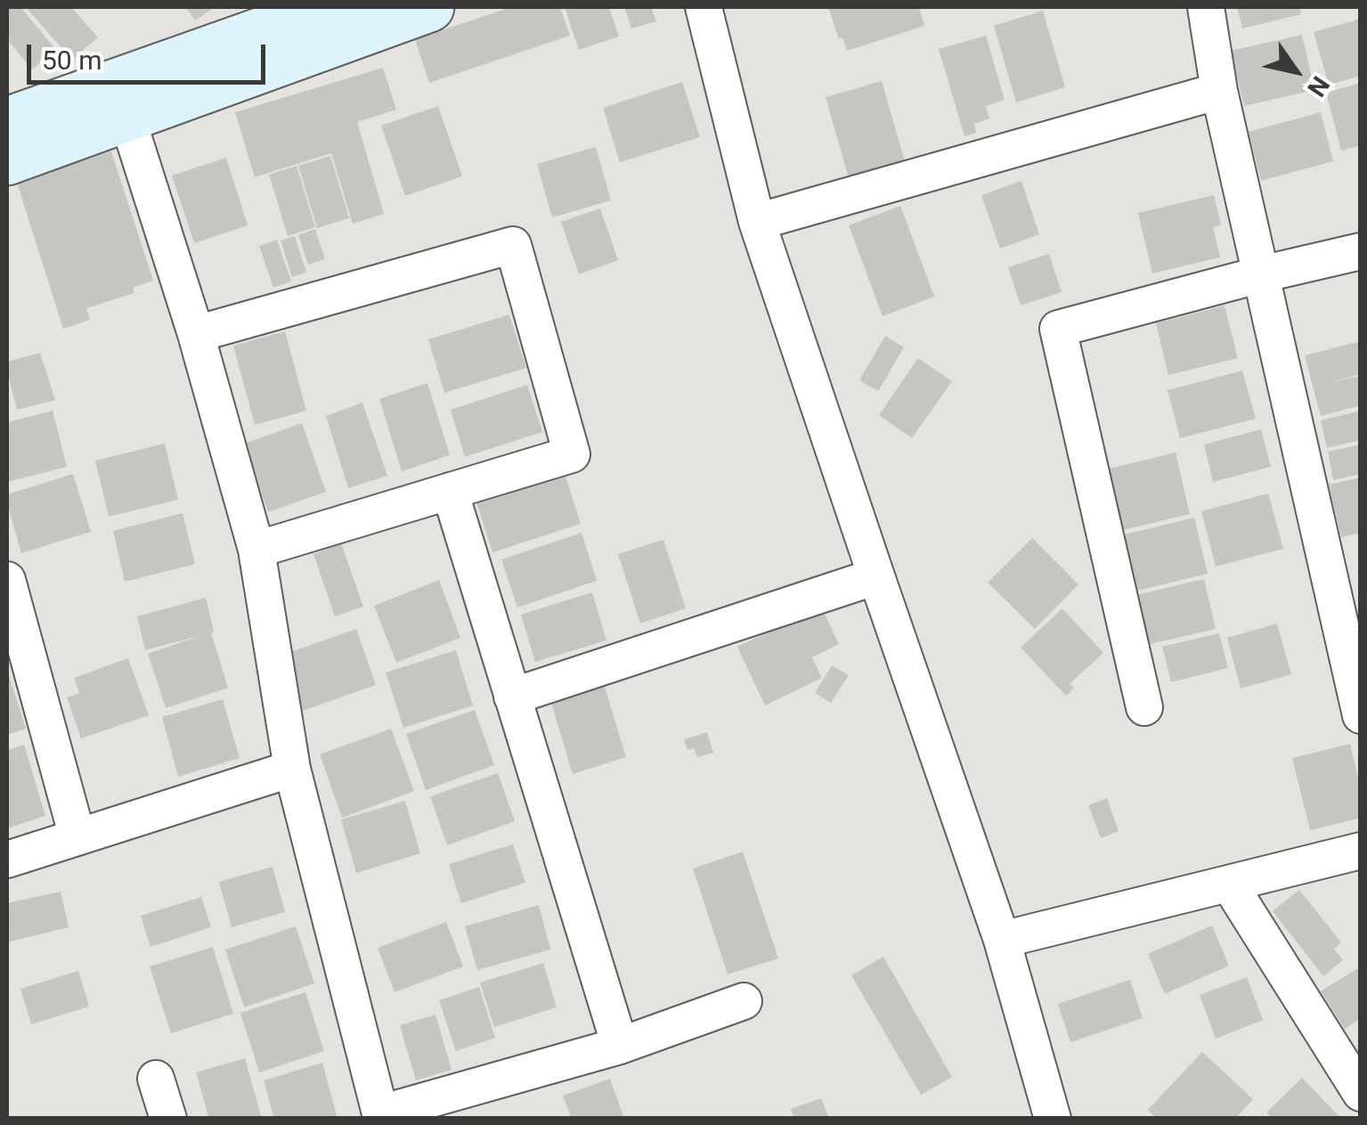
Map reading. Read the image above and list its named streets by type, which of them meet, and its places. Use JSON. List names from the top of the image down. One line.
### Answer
{"scale_bar":"50 m","north":"bottom right"}
